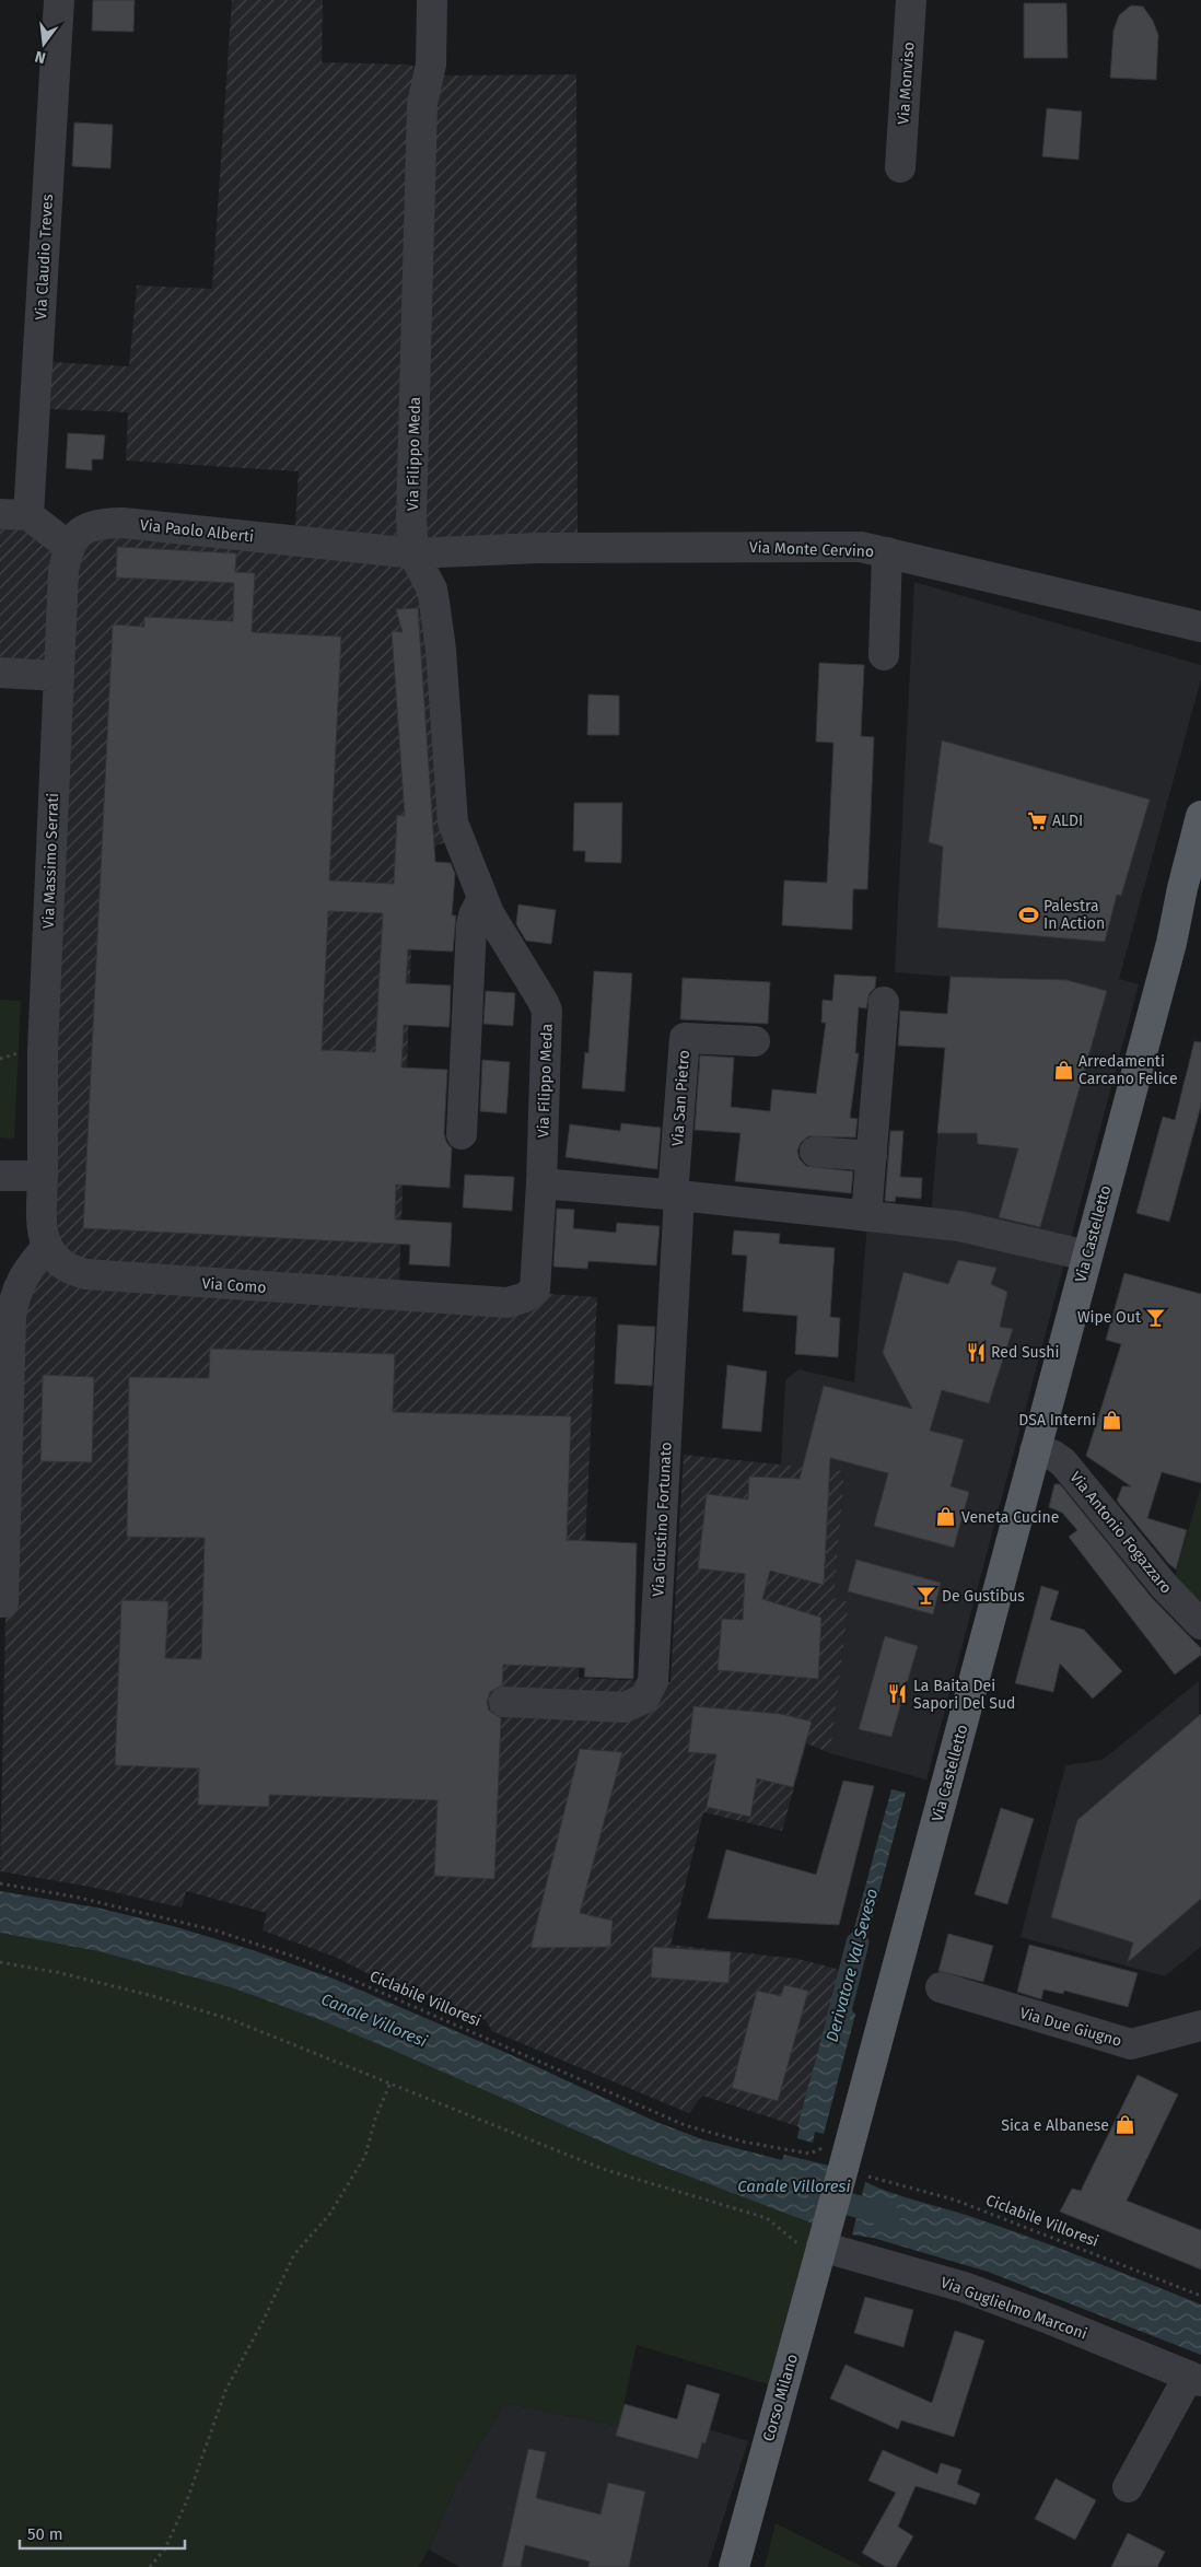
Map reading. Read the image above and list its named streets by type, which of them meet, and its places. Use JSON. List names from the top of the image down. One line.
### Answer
{"streets":{"main road":["Via Castelletto","Corso Milano"],"street":["Via Monviso","Via Claudio Treves","Via Filippo Meda","Via Paolo Alberti","Via Monte Cervino","Via Massimo Serrati","Via San Pietro","Via Como","Via Giustino Fortunato","Via Antonio Fogazzaro","Via Due Giugno","Via Guglielmo Marconi"],"path":["Ciclabile Villoresi"]},"crossings":[["Via Filippo Meda","Via Paolo Alberti"],["Via Filippo Meda","Via Monte Cervino"],["Via Filippo Meda","Via Como"],["Via Paolo Alberti","Via Monte Cervino"],["Via Paolo Alberti","Via Massimo Serrati"],["Via San Pietro","Via Giustino Fortunato"],["Via Castelletto","Via Antonio Fogazzaro"],["Via Castelletto","Ciclabile Villoresi"],["Via Castelletto","Via Guglielmo Marconi"],["Via Castelletto","Corso Milano"],["Via Guglielmo Marconi","Corso Milano"]],"water":["Derivatore Val Seveso","Canale Villoresi"],"places":{"supermarket":["ALDI"],"sports":["Palestra In Action"],"shop":["Arredamenti Carcano Felice","DSA Interni","Veneta Cucine","Sica e Albanese"],"bar":["Wipe Out","De Gustibus"],"restaurant":["Red Sushi","La Baita Dei Sapori Del Sud"]},"scale_bar":"50 m","north":"bottom"}
